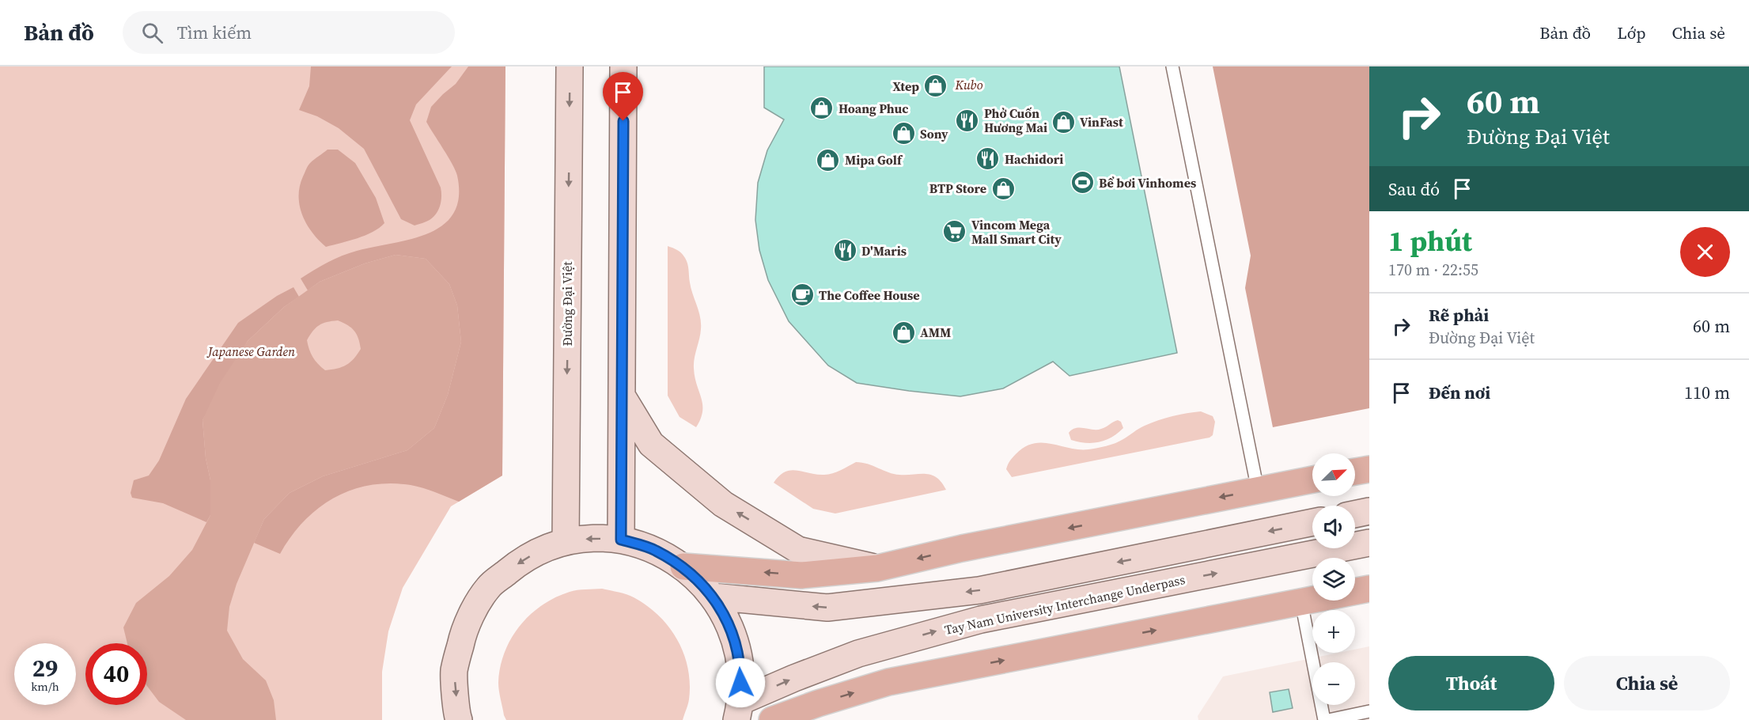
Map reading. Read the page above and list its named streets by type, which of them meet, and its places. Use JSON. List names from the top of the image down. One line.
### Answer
{"streets":{"street":["Đường Đại Việt","Tay Nam University Interchange Underpass"]},"parks":["Kubo","Japanese Garden"],"places":{"shop":["Xtep","Hoang Phuc","VinFast","Sony","Mipa Golf","BTP Store","AMM"],"restaurant":["Phở Cuốn Hương Mai","Hachidori","D'Maris"],"sports":["Bể bơi Vinhomes"],"supermarket":["Vincom Mega Mall Smart City"],"cafe":["The Coffee House"]},"north":"top right","page":{"header":"Bản đồ","search":"Tìm kiếm","nav":["Bản đồ","Lớp","Chia sẻ"],"turn":["60 m","Đường Đại Việt"],"then":"Sau đó","heading":["1 phút","170 m · 22:55"],"list":[{"name":"Rẽ phải","note":"Đường Đại Việt","value":"60 m"},{"name":"Đến nơi","value":"110 m"}],"map_buttons":["+","−"],"speed":"29 km/h","limit":"40","buttons":["Thoát","Chia sẻ"]}}
